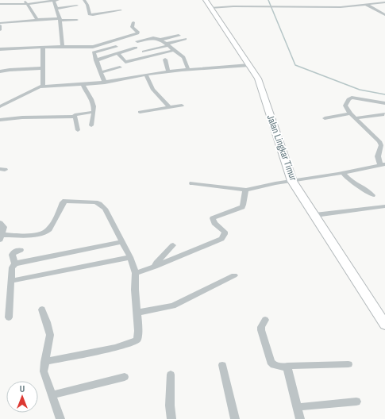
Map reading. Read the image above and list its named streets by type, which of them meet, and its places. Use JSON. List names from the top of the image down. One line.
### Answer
{"streets":{"highway":["Jalan Lingkar Timur"]},"north":"top"}
